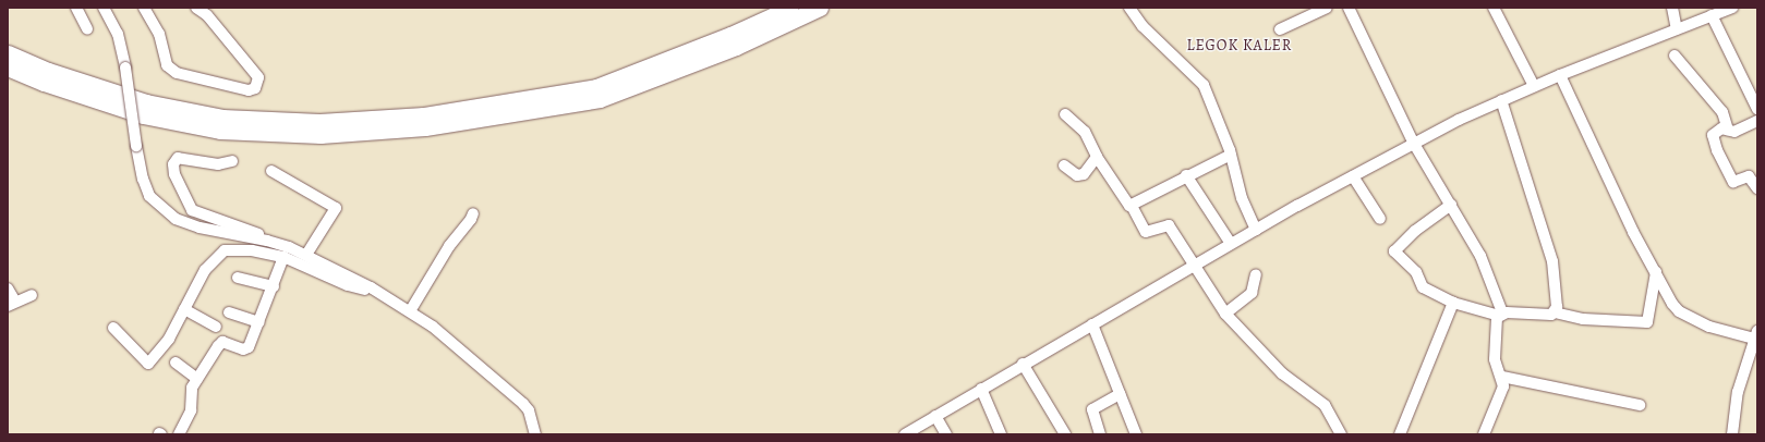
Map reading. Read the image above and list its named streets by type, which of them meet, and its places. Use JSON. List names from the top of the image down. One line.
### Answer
{"districts":["LEGOK KALER"]}
